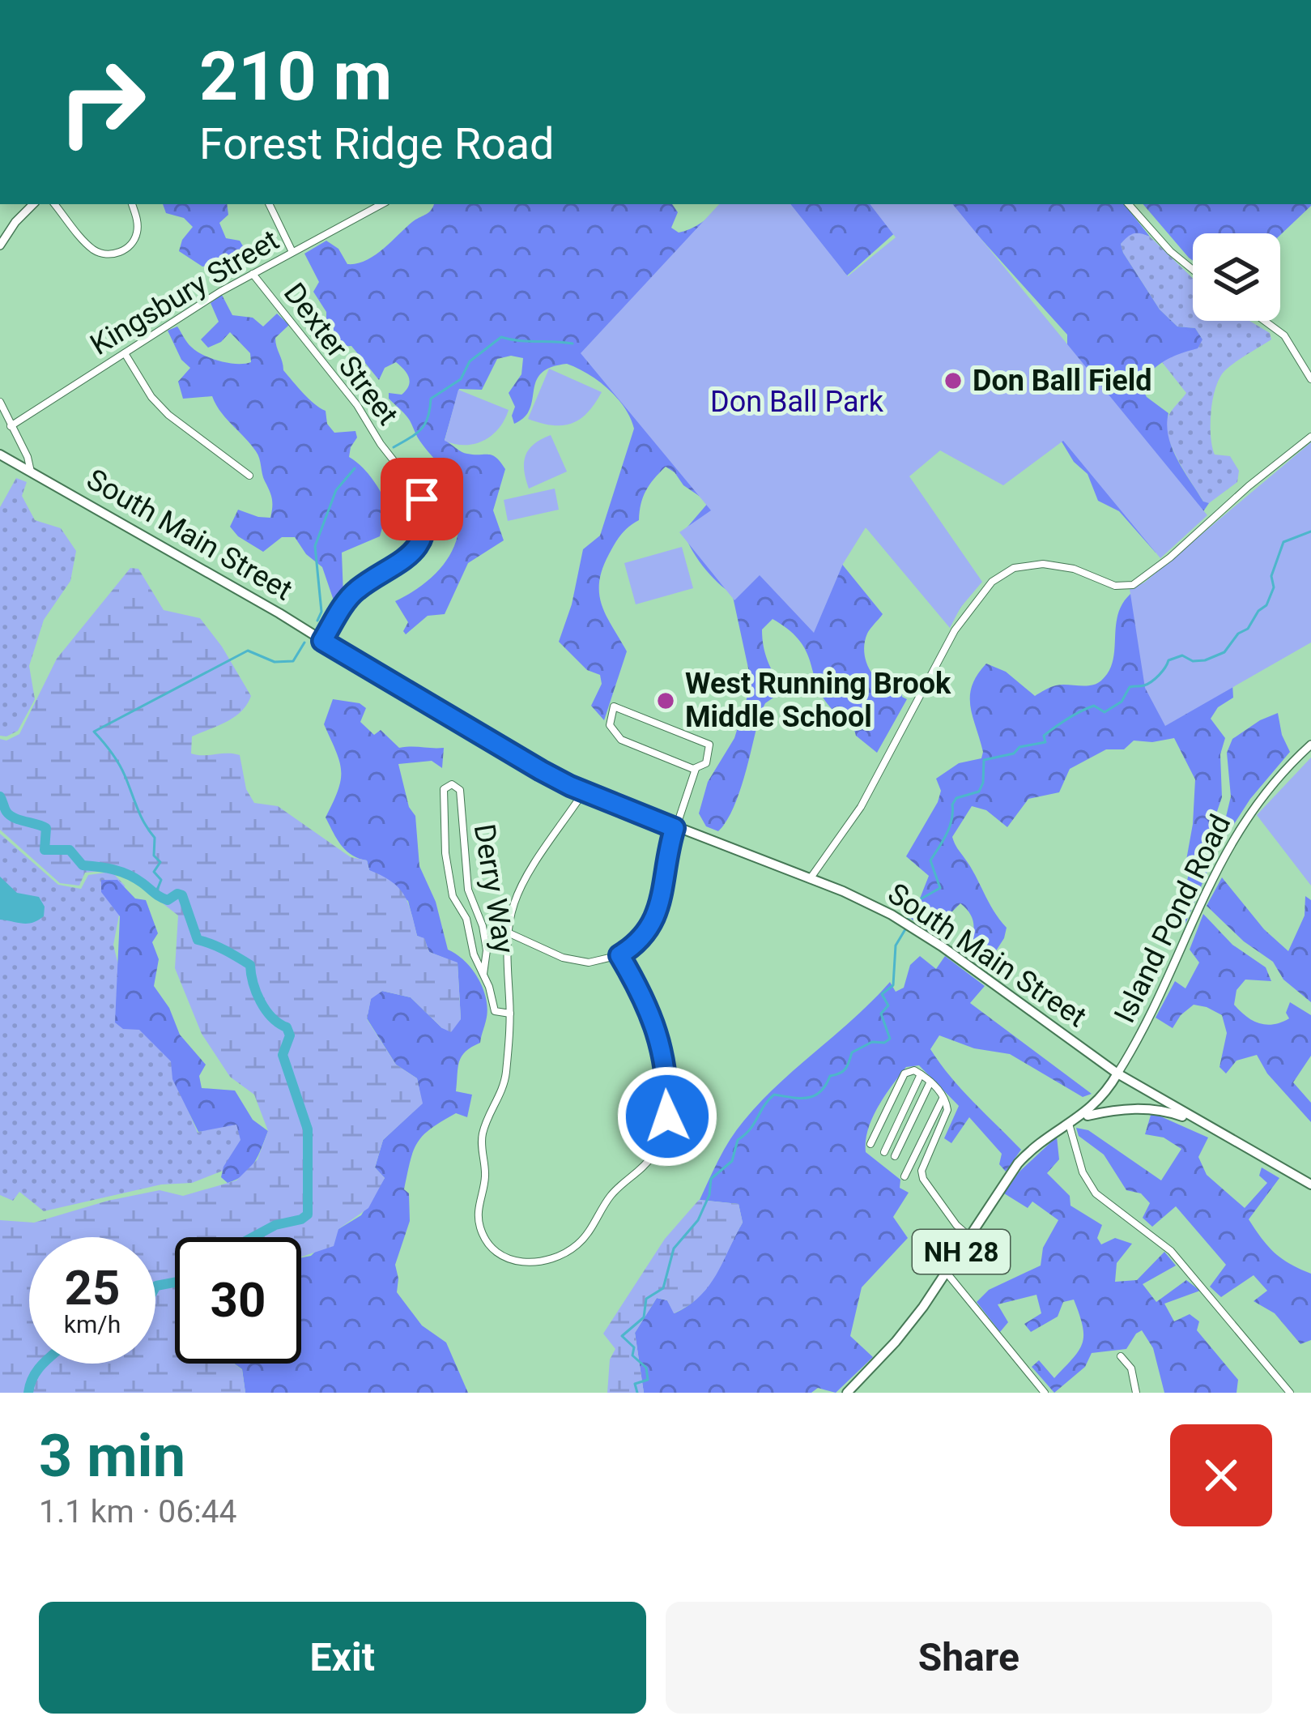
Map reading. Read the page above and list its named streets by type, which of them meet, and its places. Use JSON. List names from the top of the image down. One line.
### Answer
{"streets":{"main road":["South Main Street","NH 28"],"street":["Kingsbury Street","Dexter Street","Derry Way","Island Pond Road"]},"crossings":[["Kingsbury Street","Dexter Street"],["Dexter Street","South Main Street"],["South Main Street","Island Pond Road"],["South Main Street","NH 28"],["Island Pond Road","NH 28"]],"parks":["Don Ball Park"],"places":["Don Ball Field","West Running Brook Middle School"],"page":{"turn":["210 m","Forest Ridge Road"],"speed":"25 km/h","limit":"30","heading":["3 min","1.1 km · 06:44"],"buttons":["Exit","Share"]}}
